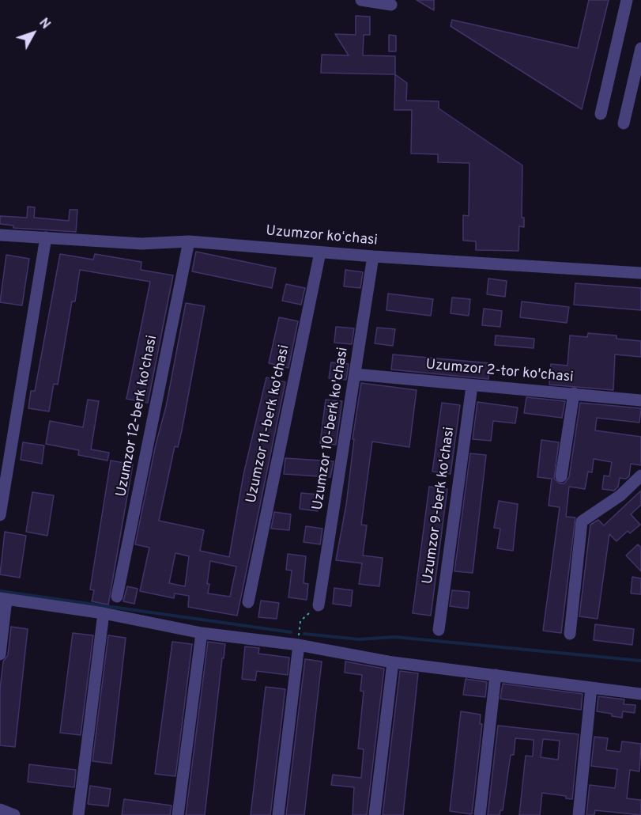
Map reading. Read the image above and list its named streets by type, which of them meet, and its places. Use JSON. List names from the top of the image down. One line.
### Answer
{"streets":{"street":["Uzumzor koʻchasi","Uzumzor 2-tor ko'chasi","Uzumzor 12-berk ko'chasi","Uzumzor 11-berk ko'chasi","Uzumzor 10-berk ko'chasi","Uzumzor 9-berk ko'chasi"]},"crossings":[["Uzumzor koʻchasi","Uzumzor 12-berk ko'chasi"],["Uzumzor koʻchasi","Uzumzor 11-berk ko'chasi"],["Uzumzor koʻchasi","Uzumzor 10-berk ko'chasi"],["Uzumzor 2-tor ko'chasi","Uzumzor 10-berk ko'chasi"],["Uzumzor 2-tor ko'chasi","Uzumzor 9-berk ko'chasi"]],"north":"top right"}
